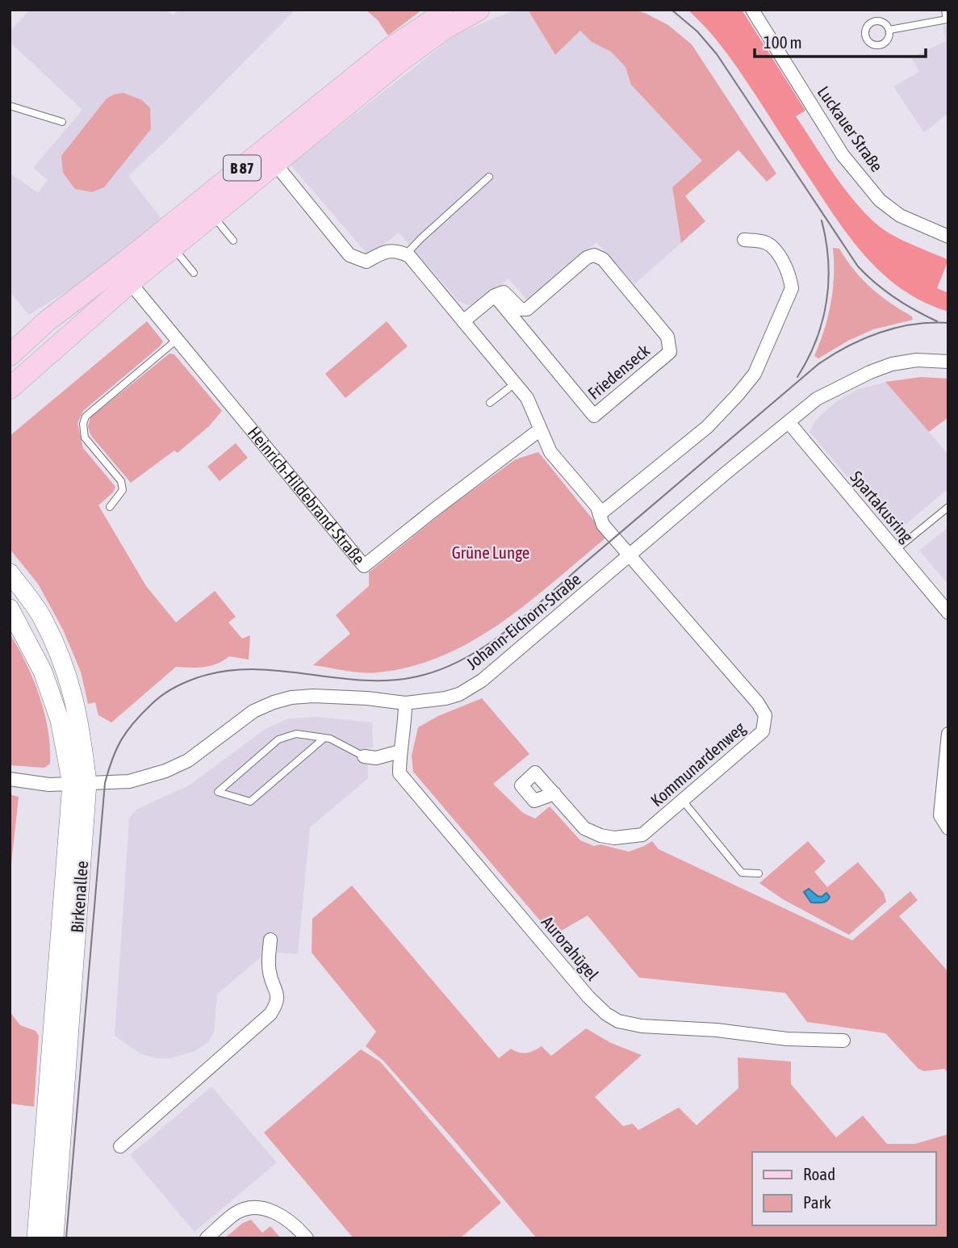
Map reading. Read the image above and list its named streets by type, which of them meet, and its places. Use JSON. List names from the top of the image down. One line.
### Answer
{"streets":{"main road":["B 87"],"street":["Luckauer Straße","Friedenseck","Heinrich-Hildebrand-Straße","Spartakusring","Johann-Eichorn-Straße","Kommunardenweg","Birkenallee","Aurorahügel"]},"crossings":[["B 87","Heinrich-Hildebrand-Straße"],["Spartakusring","Johann-Eichorn-Straße"],["Johann-Eichorn-Straße","Kommunardenweg"],["Johann-Eichorn-Straße","Birkenallee"],["Johann-Eichorn-Straße","Aurorahügel"]],"parks":["Grüne Lunge"],"legend":["Road","Park"],"scale_bar":"100 m"}
